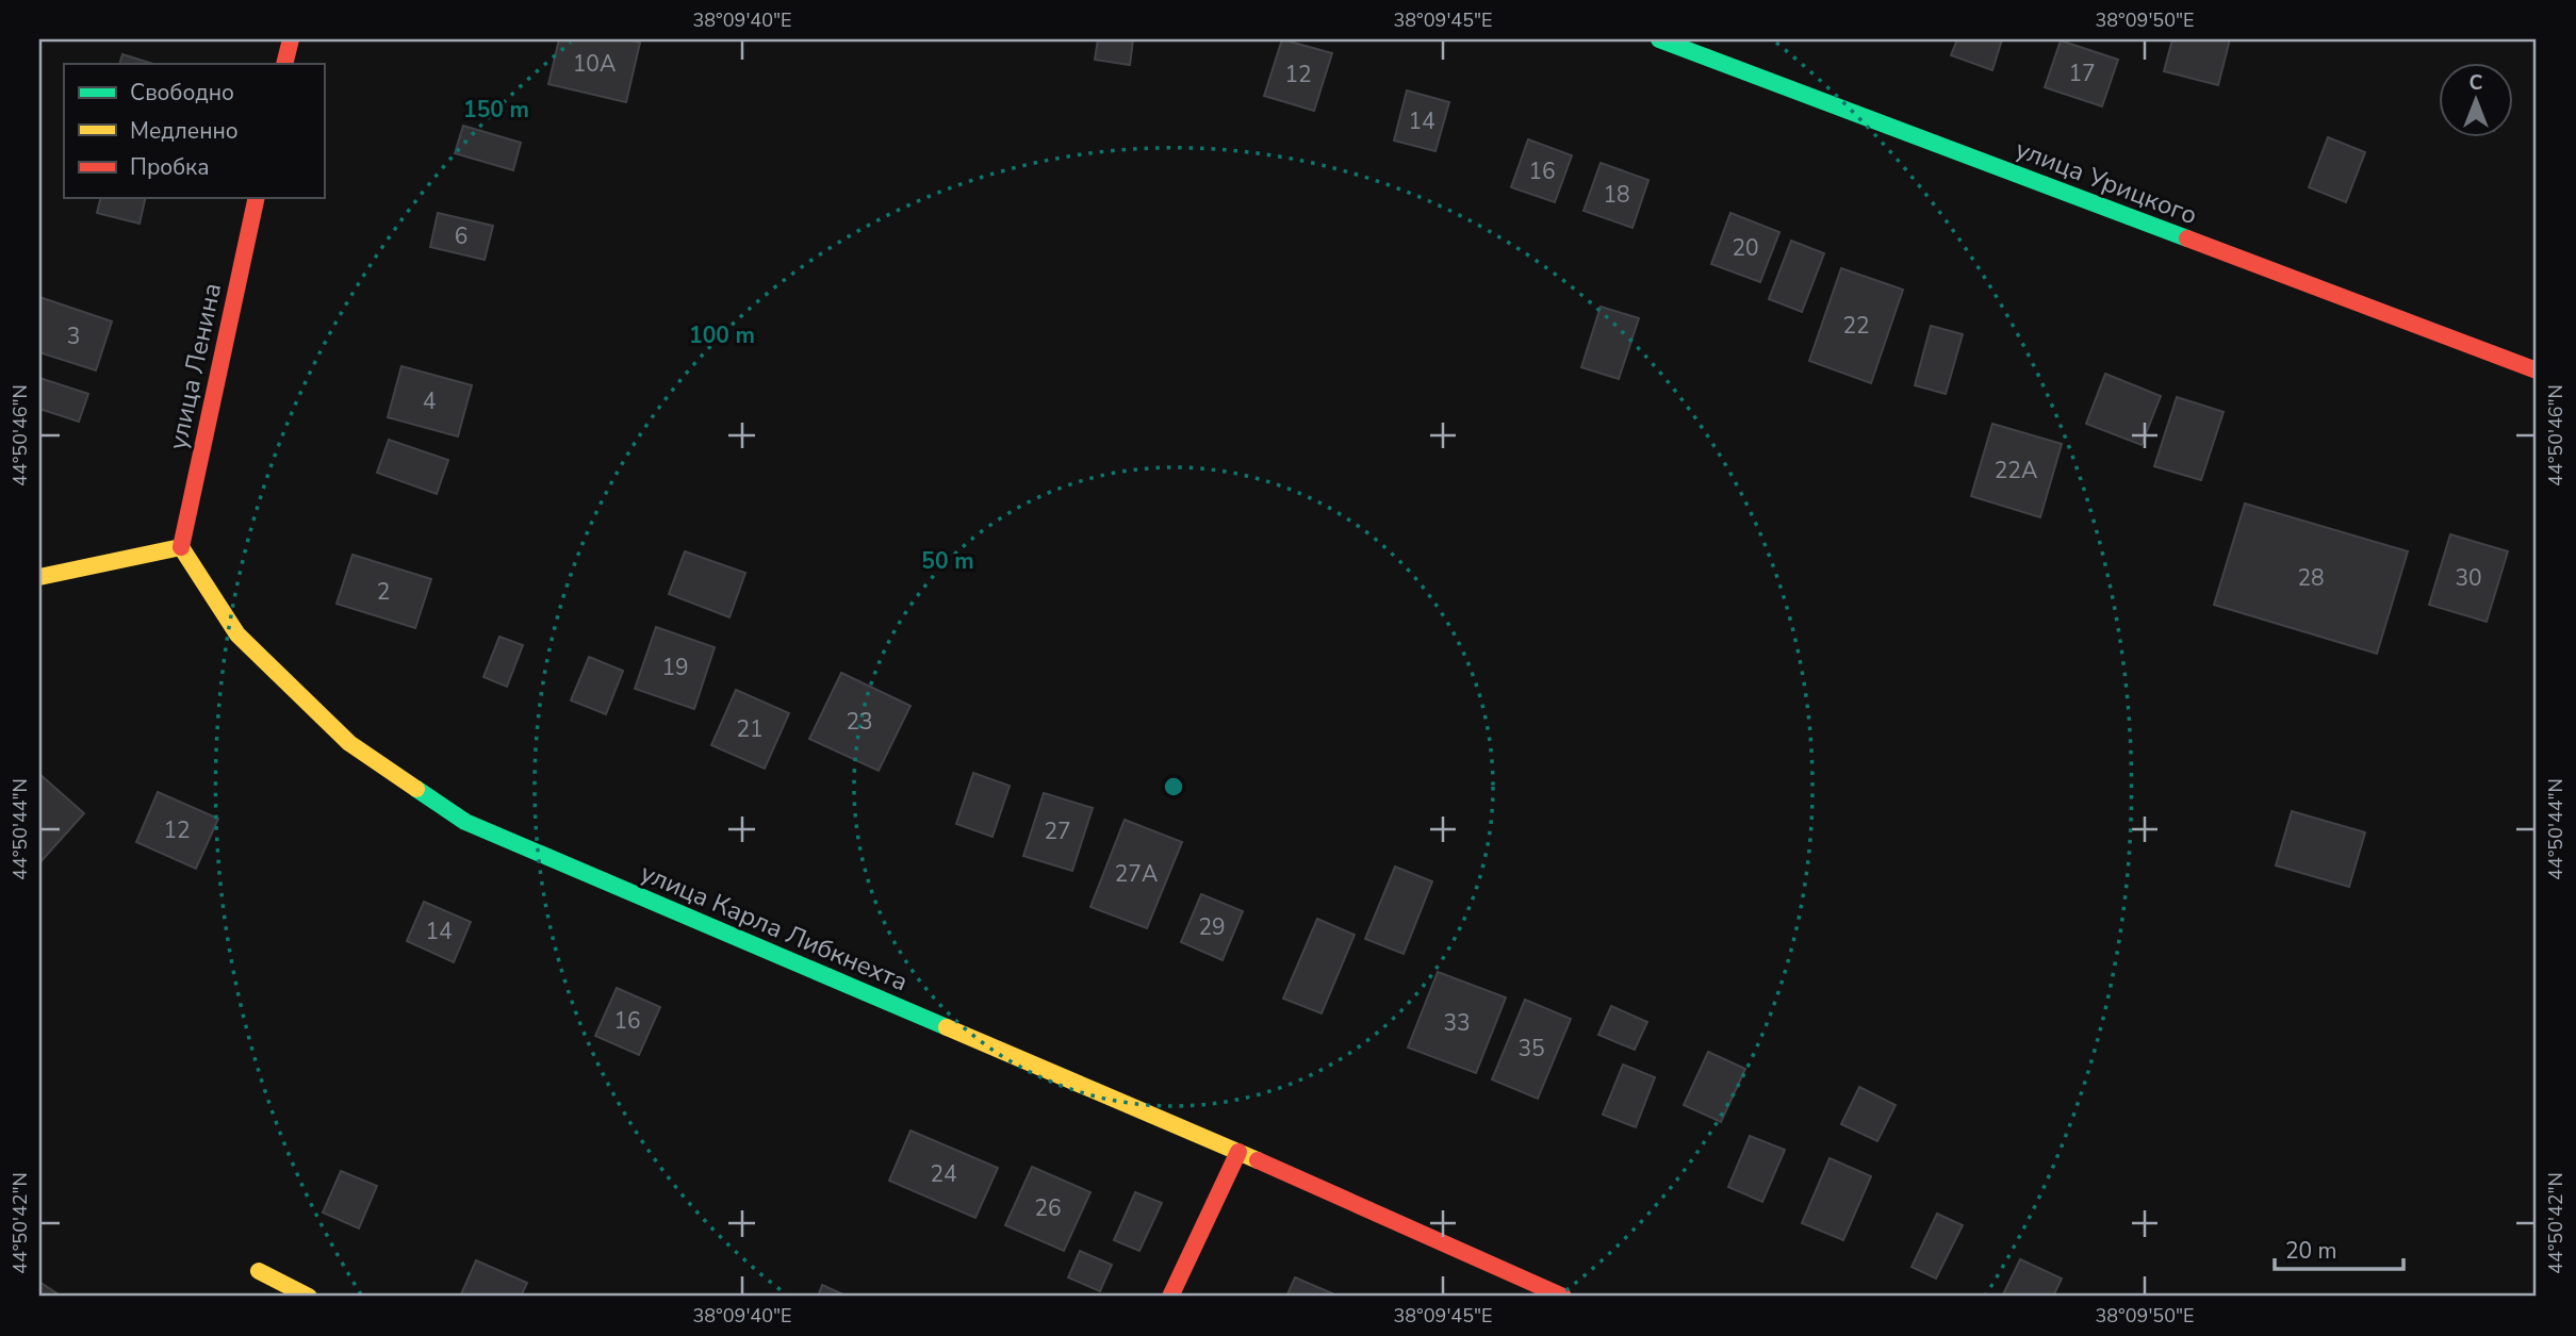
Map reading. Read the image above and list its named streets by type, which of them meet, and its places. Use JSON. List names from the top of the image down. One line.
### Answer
{"streets":{"main road":["улица Урицкого","улица Ленина","улица Карла Либкнехта"]},"crossings":[["улица Ленина","улица Карла Либкнехта"]],"house_numbers":["10А","17","12","14","16","18","6","20","22","3","4","22А","28","30","2","19","23","21","12","27","27А","29","14","16","33","35","24","26"],"legend":["Свободно","Медленно","Пробка"],"scale_bar":"20 m","north":"top","coordinates":["38°09'40\"E","38°09'45\"E","38°09'50\"E","44°50'46\"N","44°50'44\"N","44°50'42\"N"],"rings":["150 m","100 m","50 m"]}
